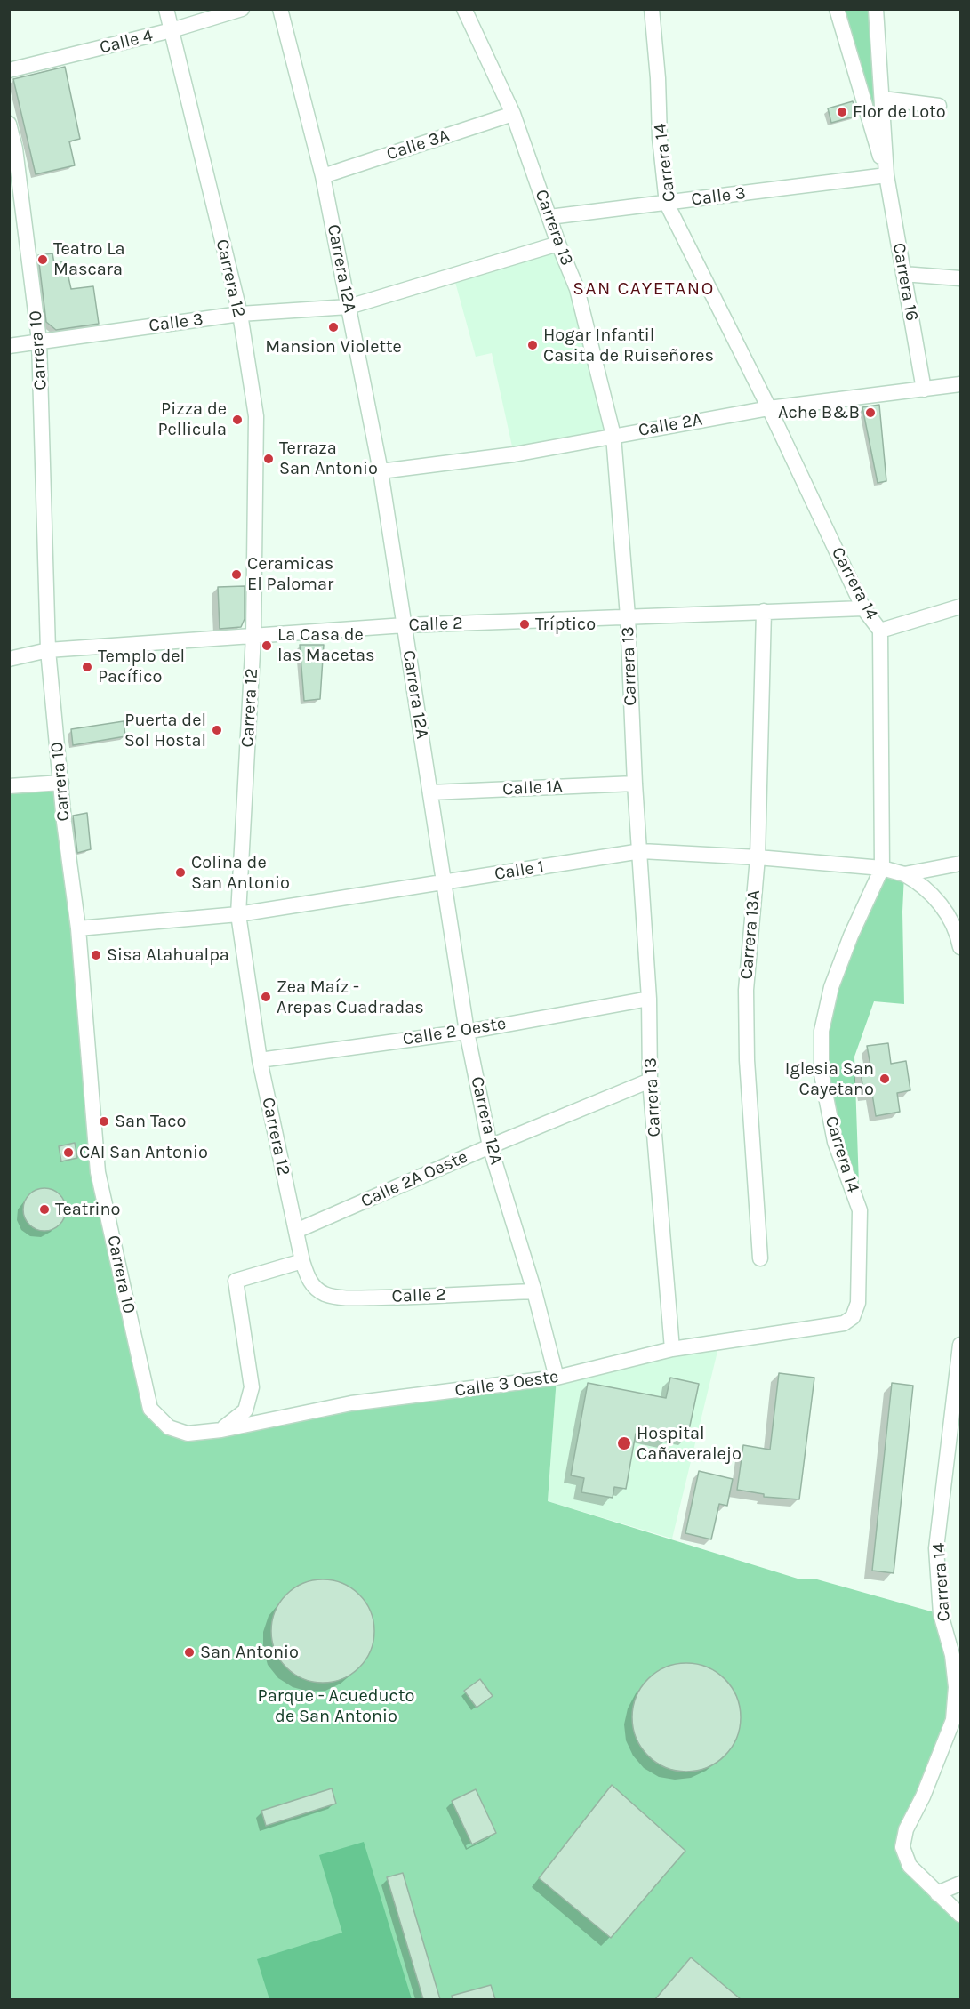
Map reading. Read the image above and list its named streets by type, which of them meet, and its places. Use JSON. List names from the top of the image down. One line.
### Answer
{"streets":{"street":["Calle 4","Calle 3A","Carrera 14","Calle 3","Carrera 13","Carrera 12A","Carrera 12","Carrera 16","Carrera 10","Calle 2A","Calle 2","Calle 1A","Calle 1","Carrera 13A","Calle 2 Oeste","Calle 2A Oeste","Calle 3 Oeste"]},"crossings":[["Calle 4","Carrera 12"],["Calle 3A","Carrera 13"],["Calle 3A","Carrera 12A"],["Carrera 14","Calle 3"],["Carrera 14","Calle 2A"],["Carrera 14","Calle 2"],["Carrera 14","Calle 1"],["Carrera 14","Calle 3 Oeste"],["Calle 3","Carrera 13"],["Calle 3","Carrera 12A"],["Calle 3","Carrera 12"],["Calle 3","Carrera 16"],["Calle 3","Carrera 10"],["Carrera 13","Calle 2A"],["Carrera 13","Calle 2"],["Carrera 13","Calle 1A"],["Carrera 13","Calle 1"],["Carrera 13","Calle 2 Oeste"],["Carrera 13","Calle 2A Oeste"],["Carrera 13","Calle 3 Oeste"],["Carrera 12A","Calle 2A"],["Carrera 12A","Calle 2"],["Carrera 12A","Calle 1A"],["Carrera 12A","Calle 1"],["Carrera 12A","Calle 2 Oeste"],["Carrera 12A","Calle 2A Oeste"],["Carrera 12A","Calle 3 Oeste"],["Carrera 12","Calle 2"],["Carrera 12","Calle 1"],["Carrera 12","Calle 2 Oeste"],["Carrera 12","Calle 2A Oeste"],["Carrera 16","Calle 2A"],["Carrera 10","Calle 2"],["Carrera 10","Calle 1"],["Carrera 10","Calle 3 Oeste"],["Calle 2","Carrera 13A"],["Calle 1","Carrera 13A"]],"districts":["SAN CAYETANO"],"parks":["Parque - Acueducto de San Antonio"],"places":["Flor de Loto","Teatro La Mascara","Mansion Violette","Hogar Infantil Casita de Ruiseñores","Ache B&B","Pizza de Pellicula","Terraza San Antonio","Ceramicas El Palomar","Tríptico","La Casa de las Macetas","Templo del Pacífico","Puerta del Sol Hostal","Colina de San Antonio","Sisa Atahualpa","Zea Maíz - Arepas Cuadradas","Iglesia San Cayetano","San Taco","CAI San Antonio","Teatrino","Hospital Cañaveralejo","San Antonio"]}
